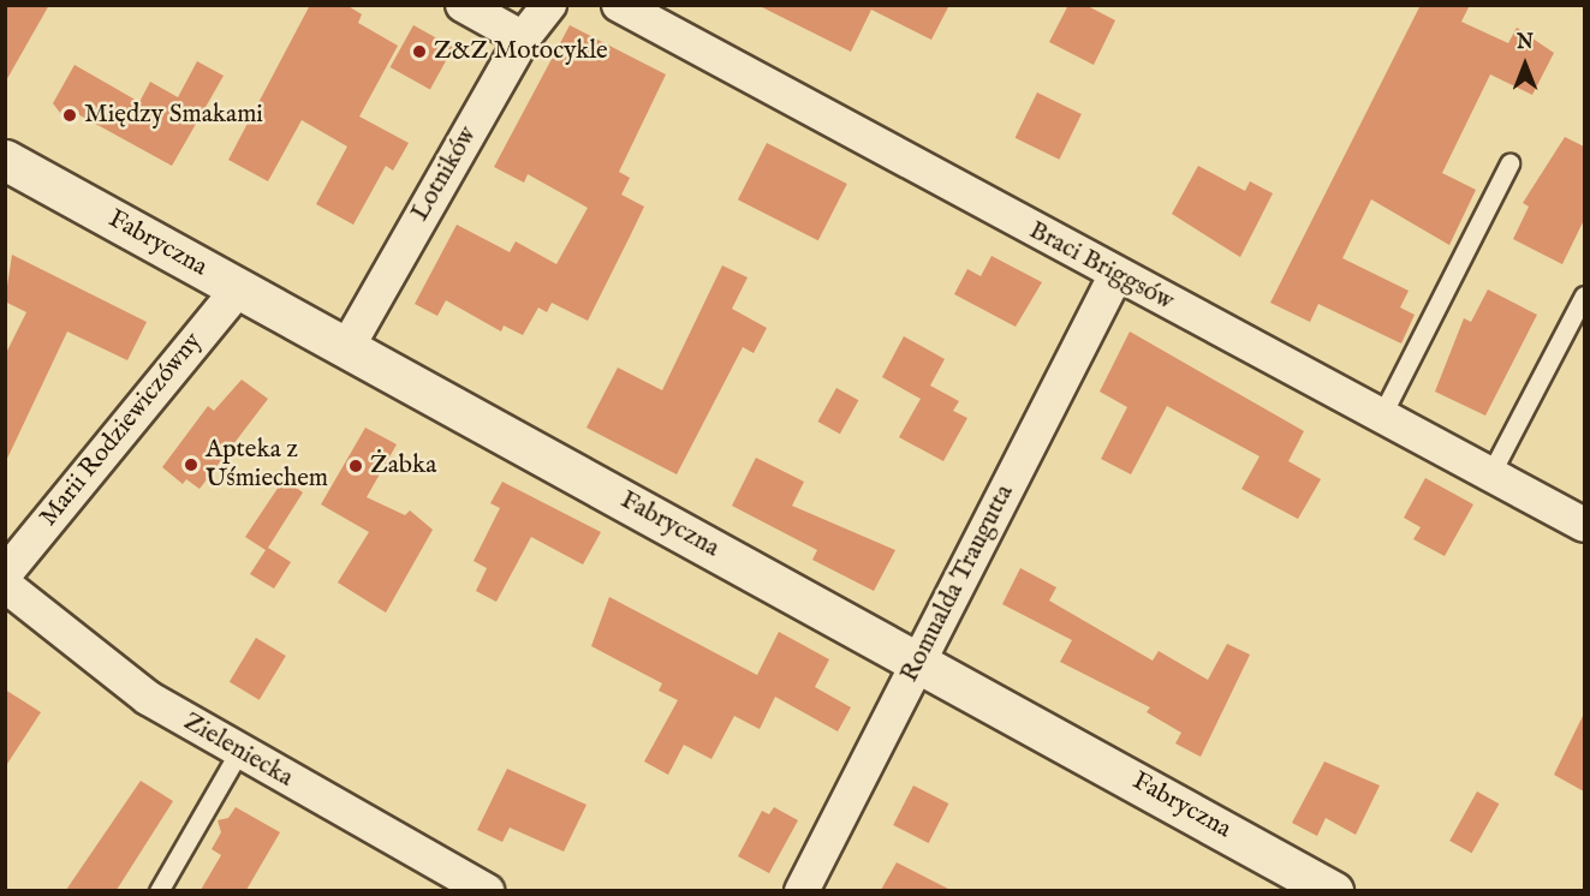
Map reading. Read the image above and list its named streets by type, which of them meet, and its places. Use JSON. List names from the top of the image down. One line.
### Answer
{"streets":{"street":["Lotników","Fabryczna","Braci Briggsów","Marii Rodziewiczówny","Romualda Traugutta","Zieleniecka"]},"crossings":[["Lotników","Fabryczna"],["Fabryczna","Marii Rodziewiczówny"],["Fabryczna","Romualda Traugutta"],["Braci Briggsów","Romualda Traugutta"]],"places":["Z&Z Motocykle","Między Smakami","Apteka z Uśmiechem","Żabka"],"north":"top"}
